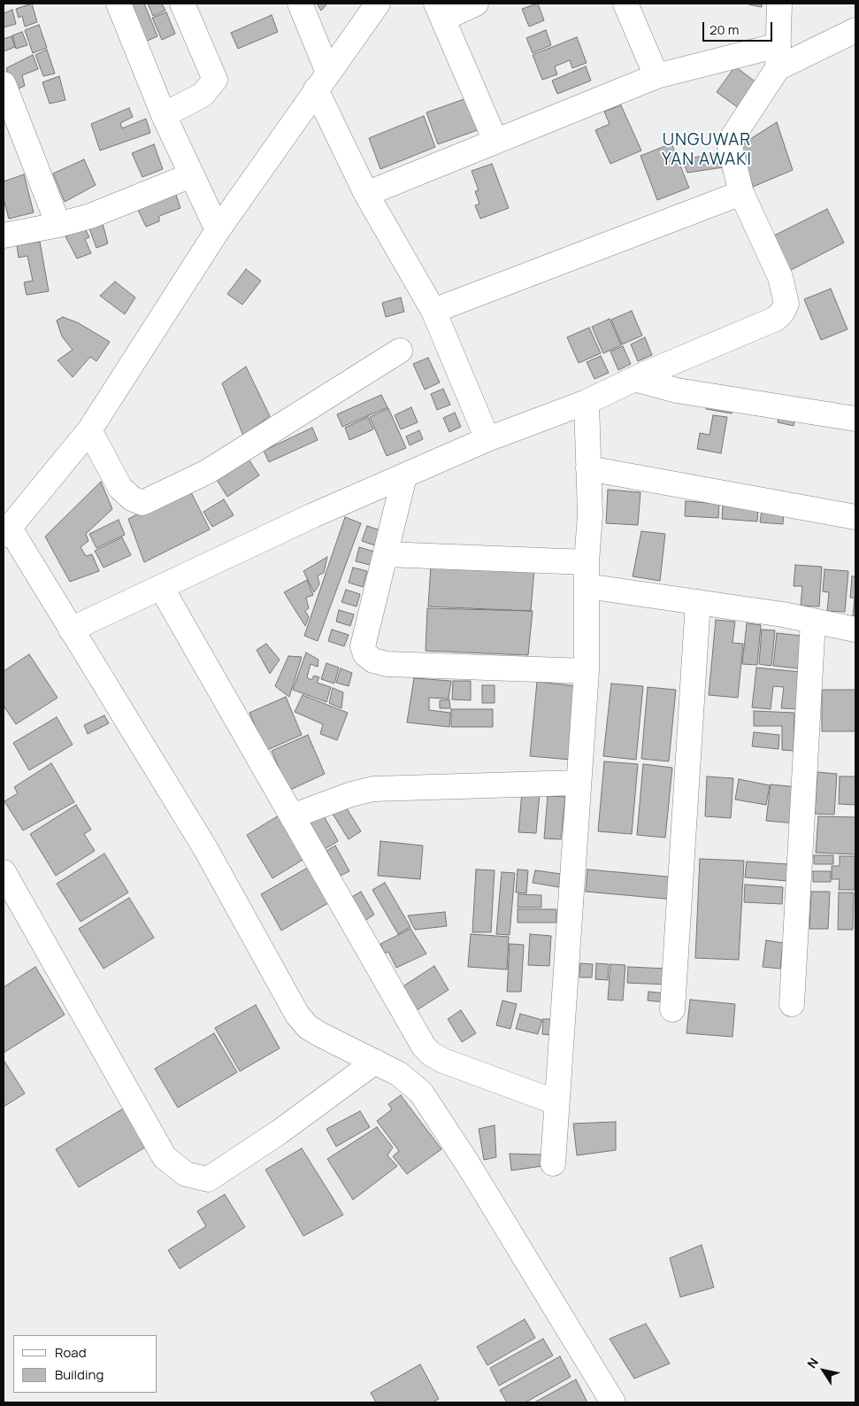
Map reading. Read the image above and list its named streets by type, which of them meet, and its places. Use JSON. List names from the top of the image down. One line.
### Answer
{"districts":["UNGUWAR YAN AWAKI"],"legend":["Road","Building"],"scale_bar":"20 m","north":"top left"}
